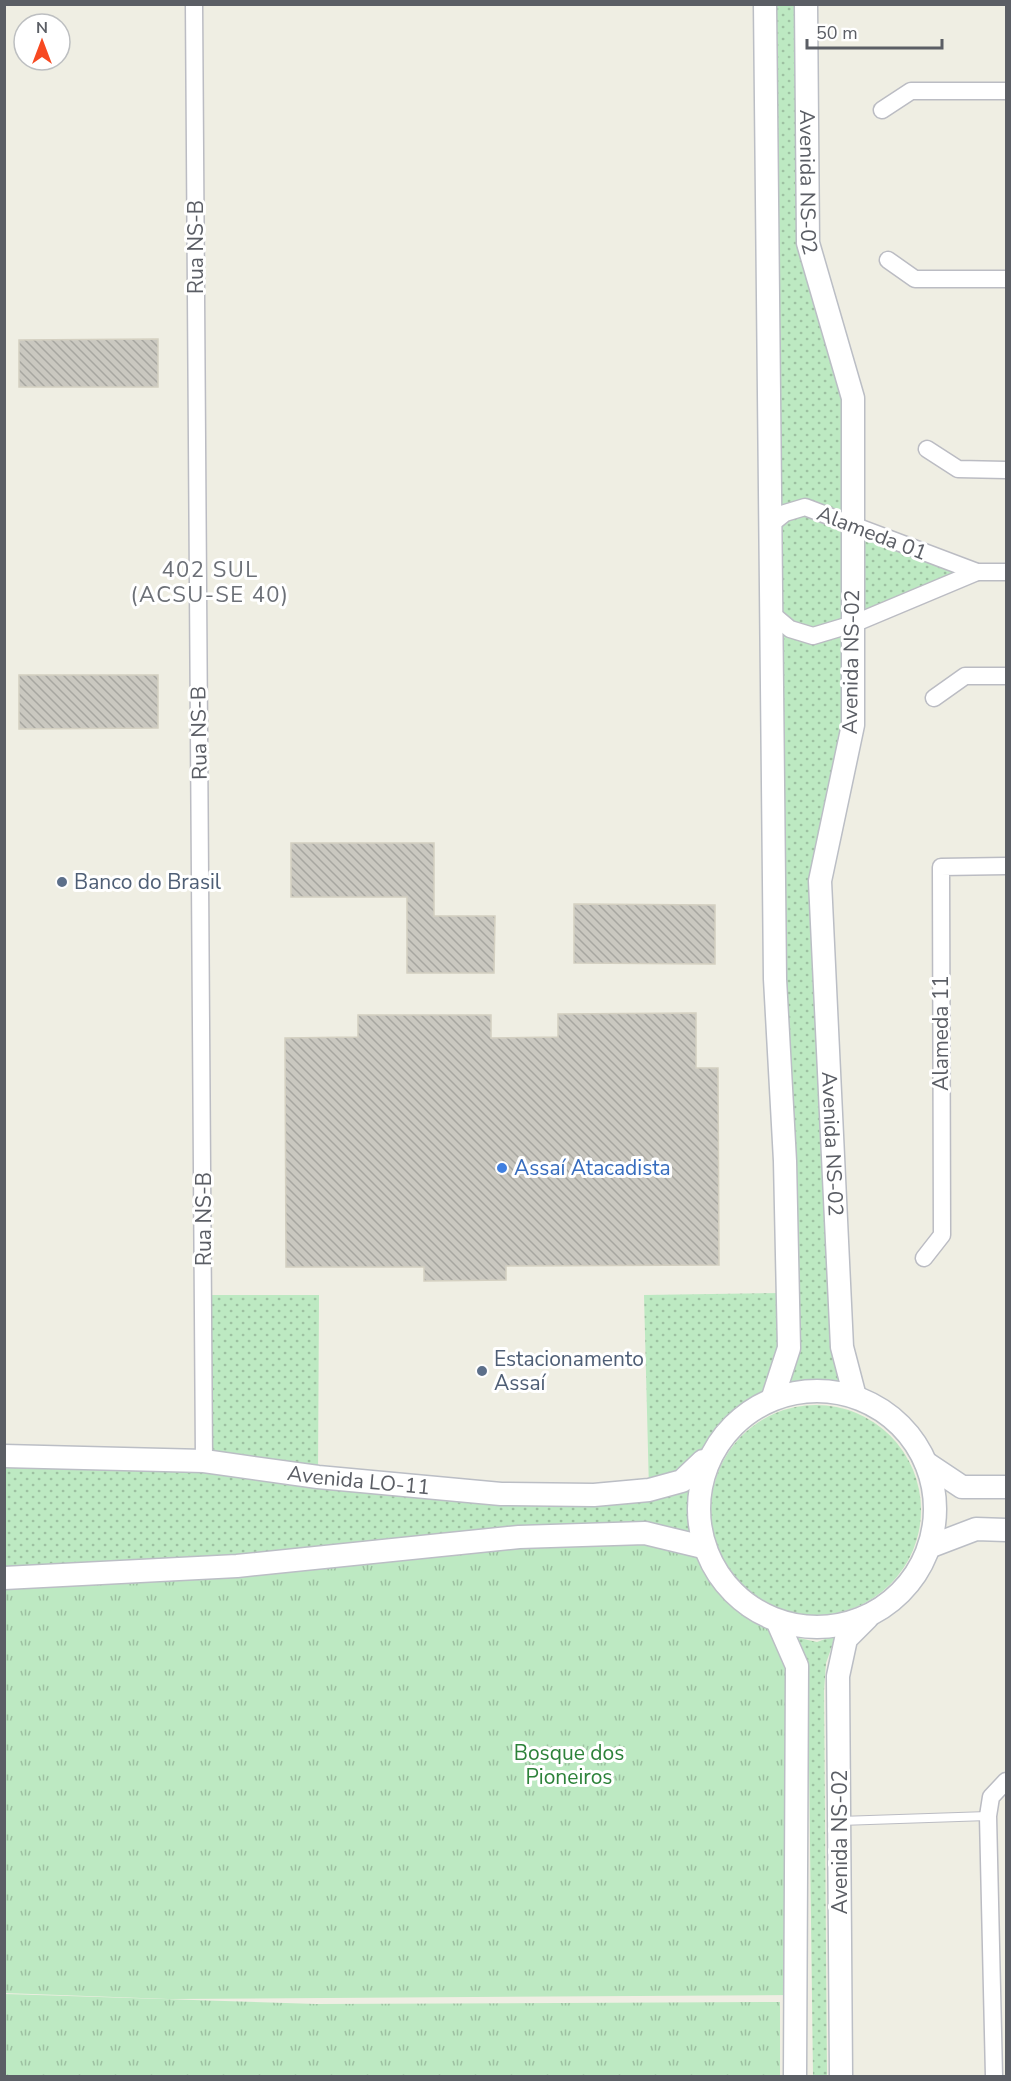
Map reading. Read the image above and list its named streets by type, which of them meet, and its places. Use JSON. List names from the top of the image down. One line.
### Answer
{"streets":{"street":["Avenida NS-02","Rua NS-B","Alameda 01","Alameda 11","Avenida LO-11"]},"crossings":[["Avenida NS-02","Alameda 01"],["Avenida NS-02","Avenida LO-11"],["Rua NS-B","Avenida LO-11"]],"districts":["402 SUL (ACSU-SE 40)"],"parks":["Bosque dos Pioneiros"],"places":["Banco do Brasil","Assaí Atacadista","Estacionamento Assaí"],"scale_bar":"50 m","north":"top"}
